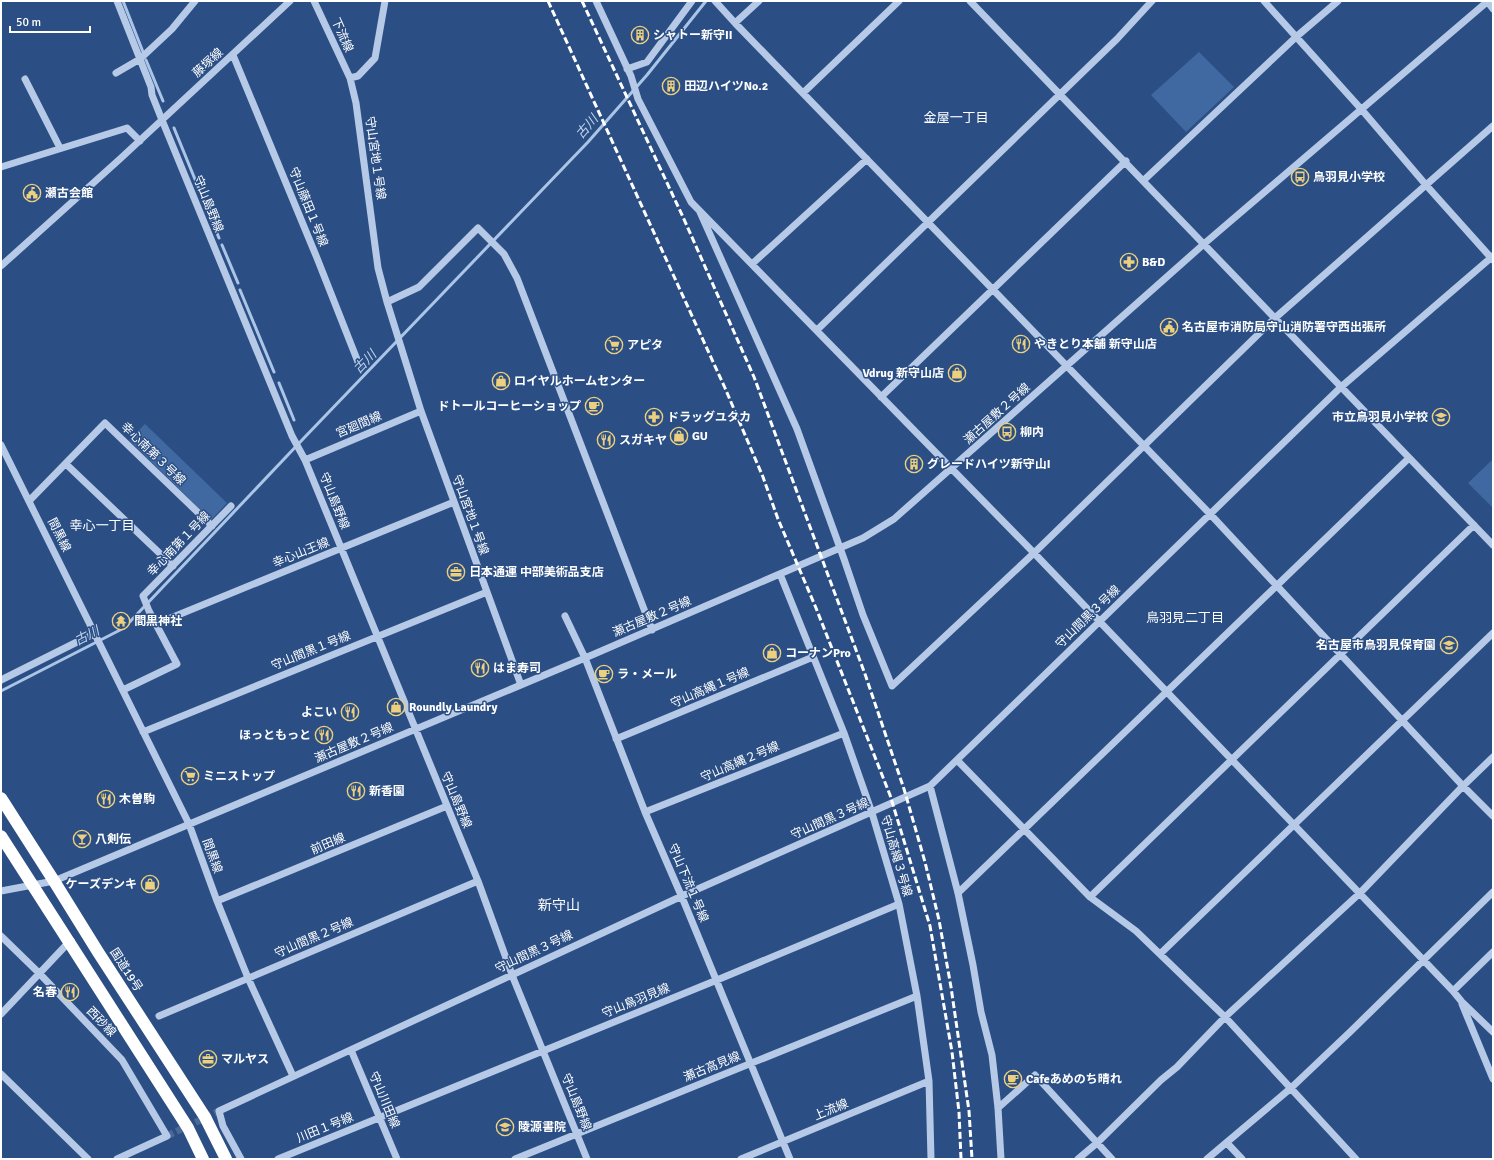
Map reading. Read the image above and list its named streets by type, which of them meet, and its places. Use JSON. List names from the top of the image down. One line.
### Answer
{"streets":{"highway":["国道19号"],"street":["下流線","藤塚線","守山宮地１号線","守山島野線","守山藤田１号線","瀬古屋敷２号線","宮廻間線","幸心南第３号線","間黒線","幸心南第１号線","幸心山王線","守山間黒３号線","守山間黒１号線","守山高縄１号線","守山高縄２号線","前田線","守山高縄３号線","守山下流１号線","守山間黒２号線","守山鳥羽見線","西砂線","瀬古高見線","守山川田線","上流線","川田１号線"]},"crossings":[["下流線","守山宮地１号線"],["藤塚線","守山島野線"],["藤塚線","守山藤田１号線"],["守山宮地１号線","瀬古屋敷２号線"],["守山宮地１号線","宮廻間線"],["守山宮地１号線","幸心山王線"],["守山宮地１号線","守山間黒１号線"],["守山島野線","瀬古屋敷２号線"],["守山島野線","宮廻間線"],["守山島野線","幸心山王線"],["守山島野線","守山間黒３号線"],["守山島野線","守山間黒１号線"],["守山島野線","前田線"],["守山島野線","守山間黒２号線"],["守山島野線","守山鳥羽見線"],["守山島野線","瀬古高見線"],["瀬古屋敷２号線","間黒線"],["瀬古屋敷２号線","守山高縄３号線"],["瀬古屋敷２号線","守山下流１号線"],["瀬古屋敷２号線","国道19号"],["幸心南第３号線","間黒線"],["幸心南第３号線","幸心南第１号線"],["間黒線","守山間黒３号線"],["間黒線","守山間黒１号線"],["間黒線","前田線"],["間黒線","守山間黒２号線"],["幸心南第１号線","幸心山王線"],["守山間黒３号線","守山高縄３号線"],["守山間黒３号線","守山下流１号線"],["守山間黒３号線","守山川田線"],["守山高縄１号線","守山高縄３号線"],["守山高縄１号線","守山下流１号線"],["守山高縄２号線","守山高縄３号線"],["守山高縄２号線","守山下流１号線"],["守山高縄３号線","守山鳥羽見線"],["守山高縄３号線","瀬古高見線"],["守山高縄３号線","上流線"],["守山下流１号線","守山鳥羽見線"],["守山下流１号線","瀬古高見線"],["守山下流１号線","上流線"],["守山鳥羽見線","守山川田線"],["守山鳥羽見線","川田１号線"],["守山川田線","川田１号線"]],"districts":["金屋一丁目","幸心一丁目","鳥羽見二丁目","新守山"],"water":["古川"],"places":{"building":["シャトー新守II","田辺ハイツNo.2","グレードハイツ新守山I"],"bus stop":["鳥羽見小学校","柳内"],"public building":["瀬古会館","名古屋市消防局守山消防署守西出張所"],"pharmacy":["B&D","ドラッグユタカ"],"restaurant":["やきとり本舗 新守山店","スガキヤ","はま寿司","よこい","ほっともっと","新香園","木曽駒","名春"],"supermarket":["アピタ","ミニストップ"],"shop":["Vdrug 新守山店","ロイヤルホームセンター","GU","コーナンPro","Roundly Laundry","ケーズデンキ"],"cafe":["ドトールコーヒーショップ","ラ・メール","Cafeあめのち晴れ"],"school or university":["市立鳥羽見小学校","名古屋市鳥羽見保育園","陵源書院"],"office":["日本通運 中部美術品支店","マルヤス"],"temple":["間黒神社"],"bar":["八剣伝"]},"scale_bar":"50 m"}
